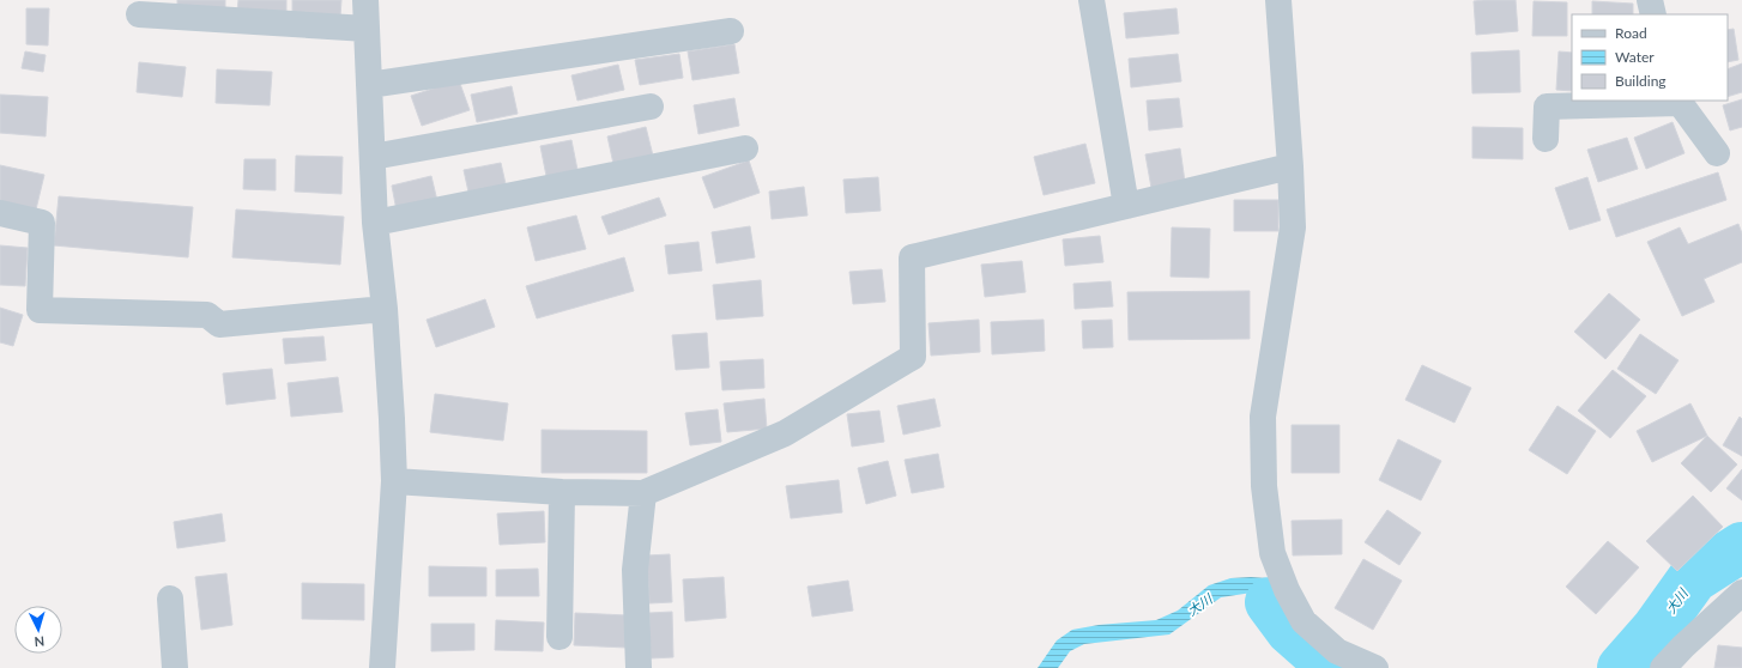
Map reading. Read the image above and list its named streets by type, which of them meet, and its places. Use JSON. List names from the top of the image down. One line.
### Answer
{"water":["大川"],"legend":["Road","Water","Building"],"north":"bottom"}
